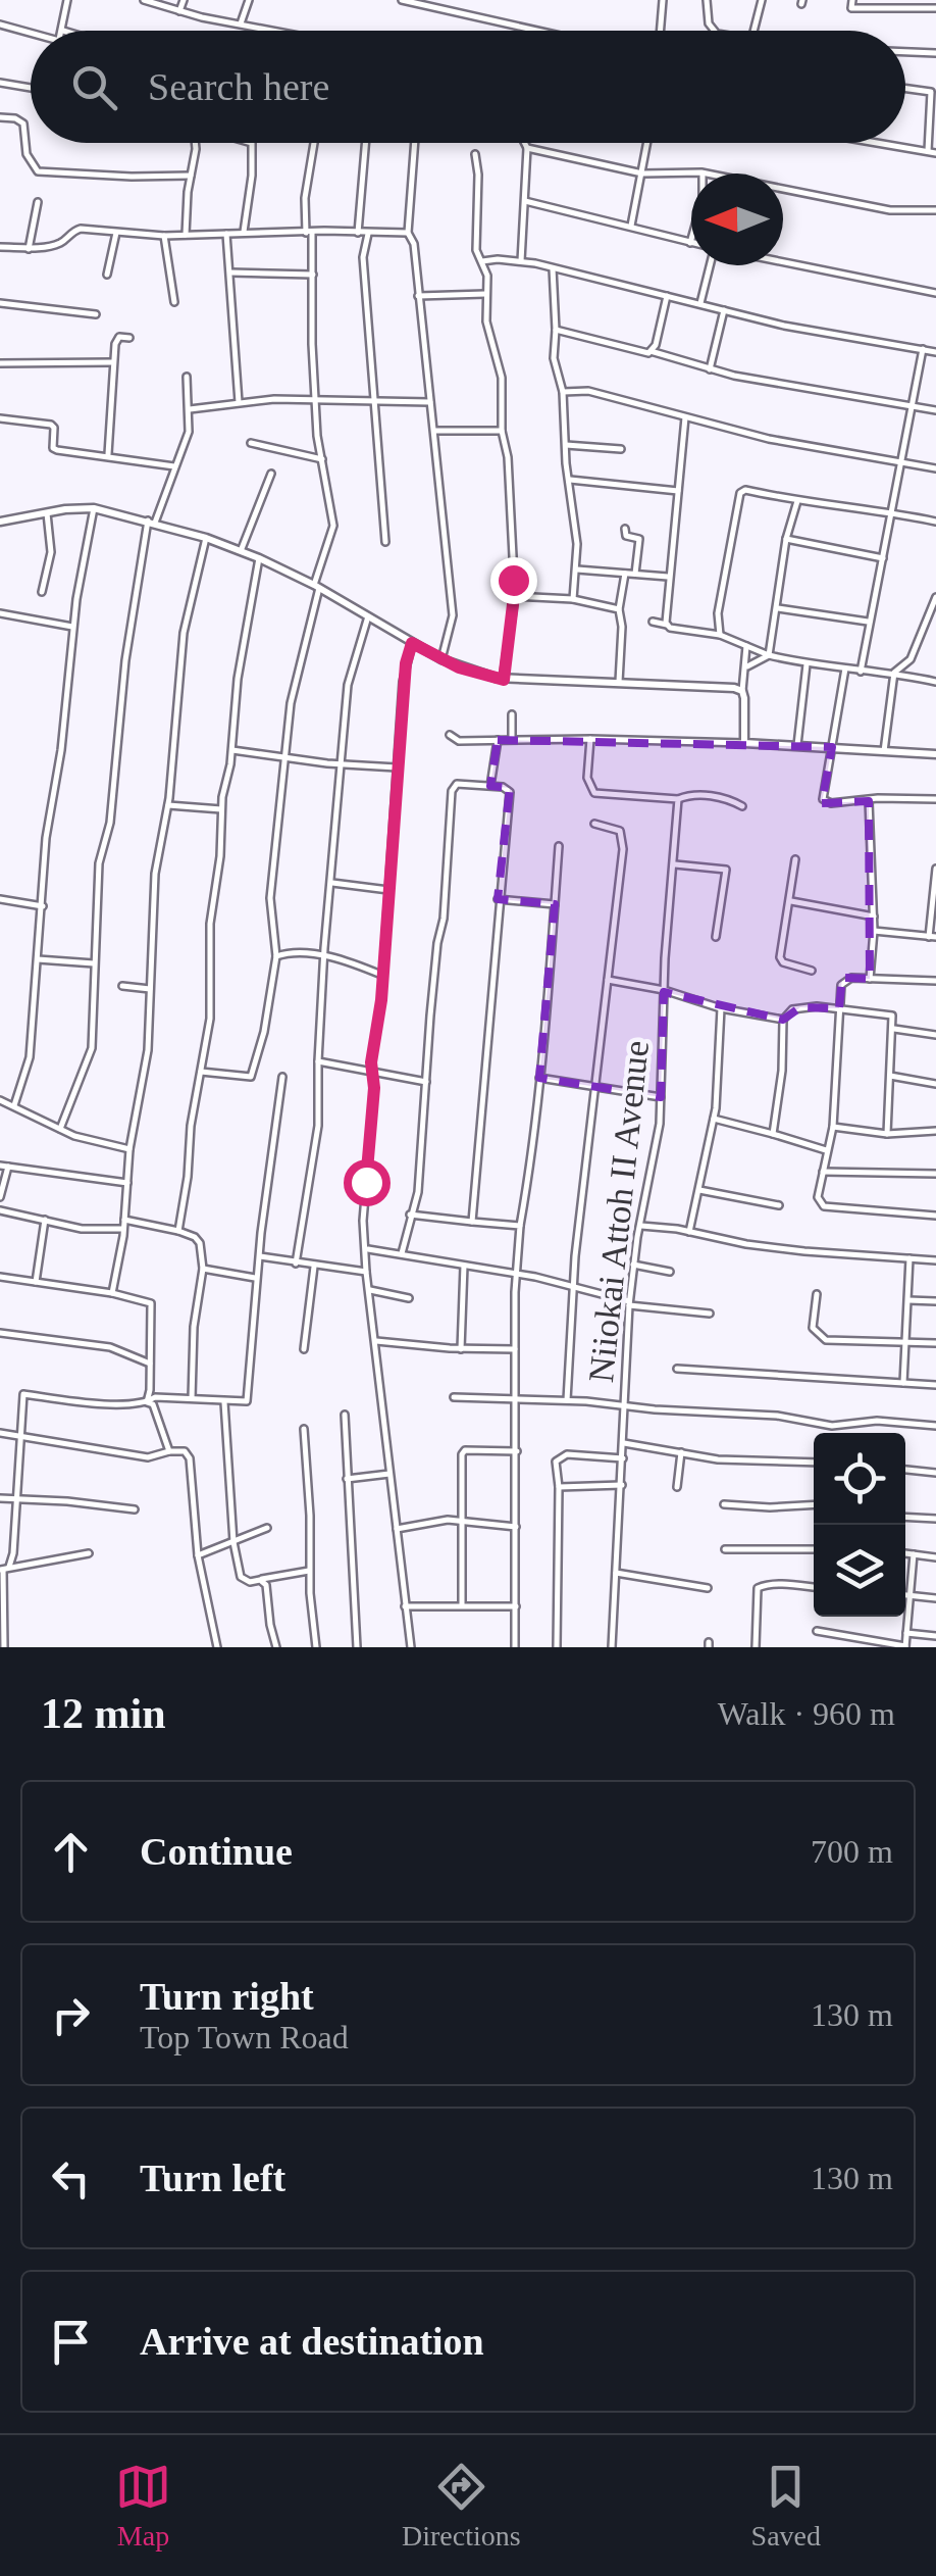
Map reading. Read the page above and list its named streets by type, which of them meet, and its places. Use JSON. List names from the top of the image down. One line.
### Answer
{"streets":{"street":["Niiokai Attoh II Avenue"]},"north":"left","page":{"search":"Search here","heading":["12 min","Walk · 960 m"],"list":[["Continue","700 m"],["Turn right","Top Town Road","130 m"],["Turn left","130 m"],"Arrive at destination"],"nav":["Map","Directions","Saved"]}}
